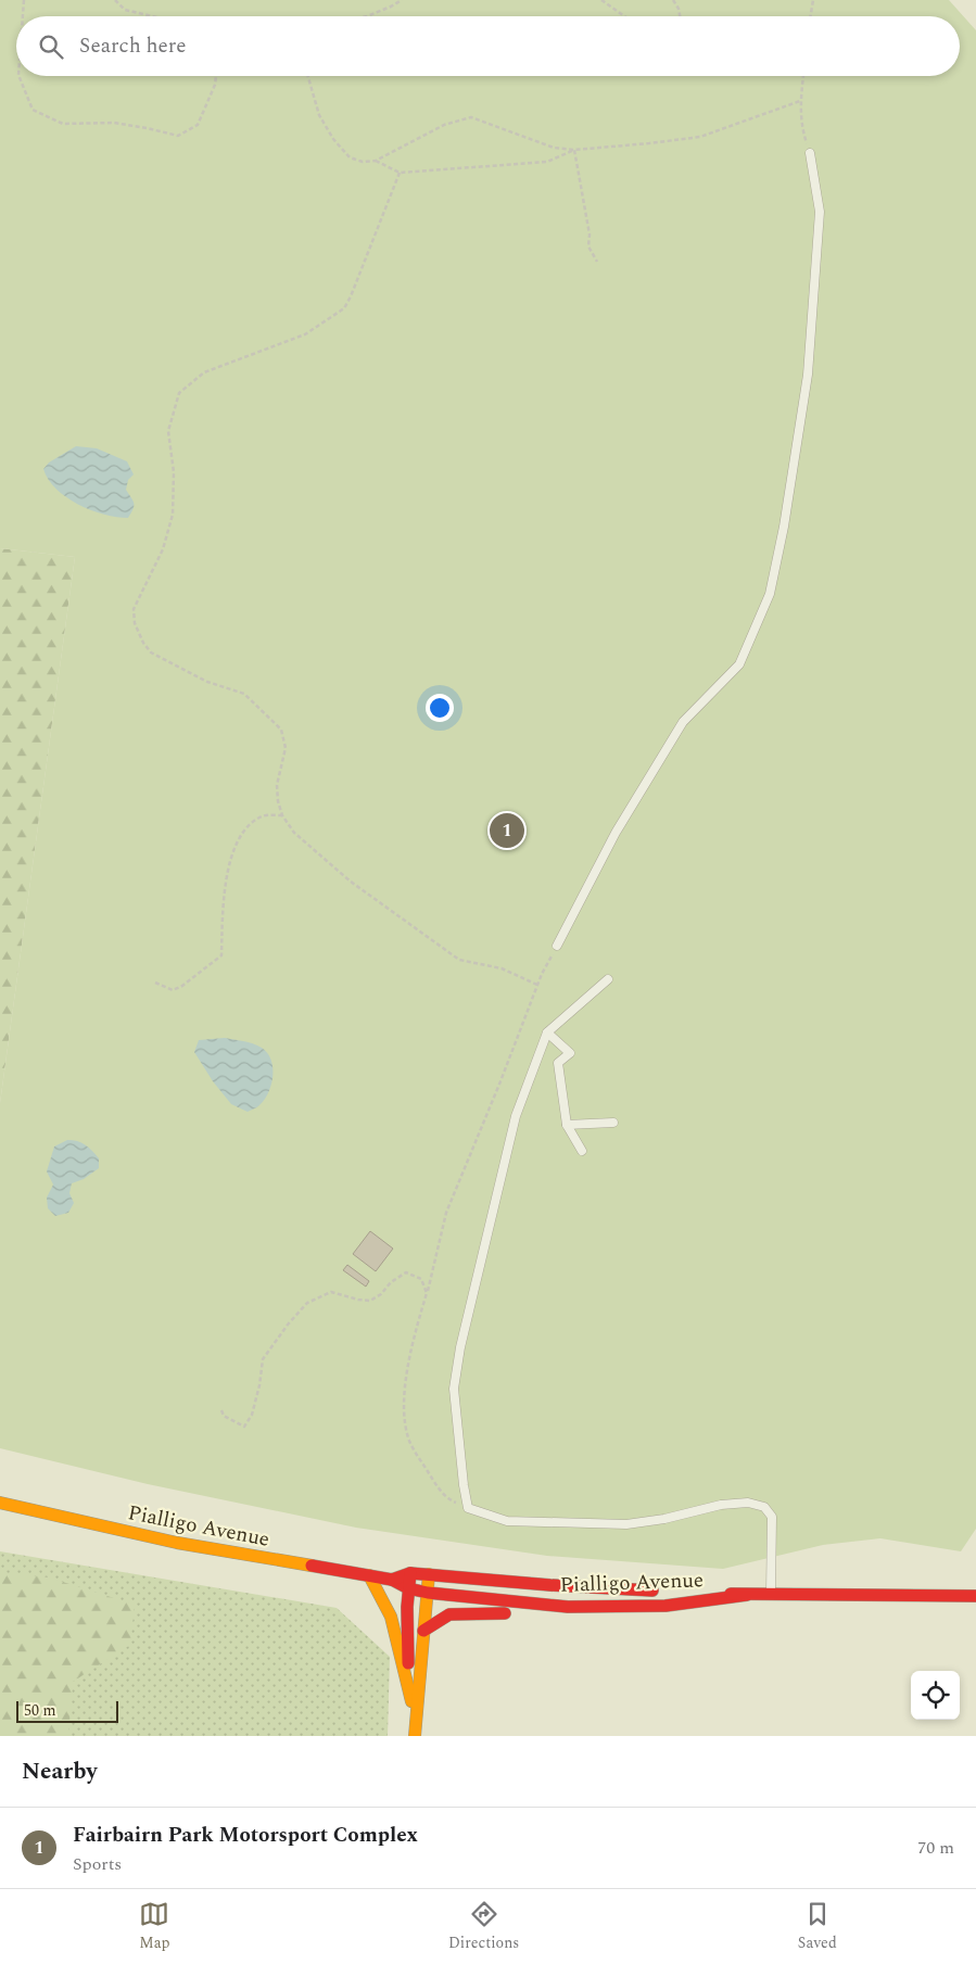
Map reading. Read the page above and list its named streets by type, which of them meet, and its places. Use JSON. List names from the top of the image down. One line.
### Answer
{"streets":{"main road":["Pialligo Avenue"]},"scale_bar":"50 m","page":{"search":"Search here","pins":"1","scale":"50 m","heading":"Nearby","list":[{"mark":"1","name":"Fairbairn Park Motorsport Complex","note":"Sports","value":"70 m"}],"nav":["Map","Directions","Saved"]}}
